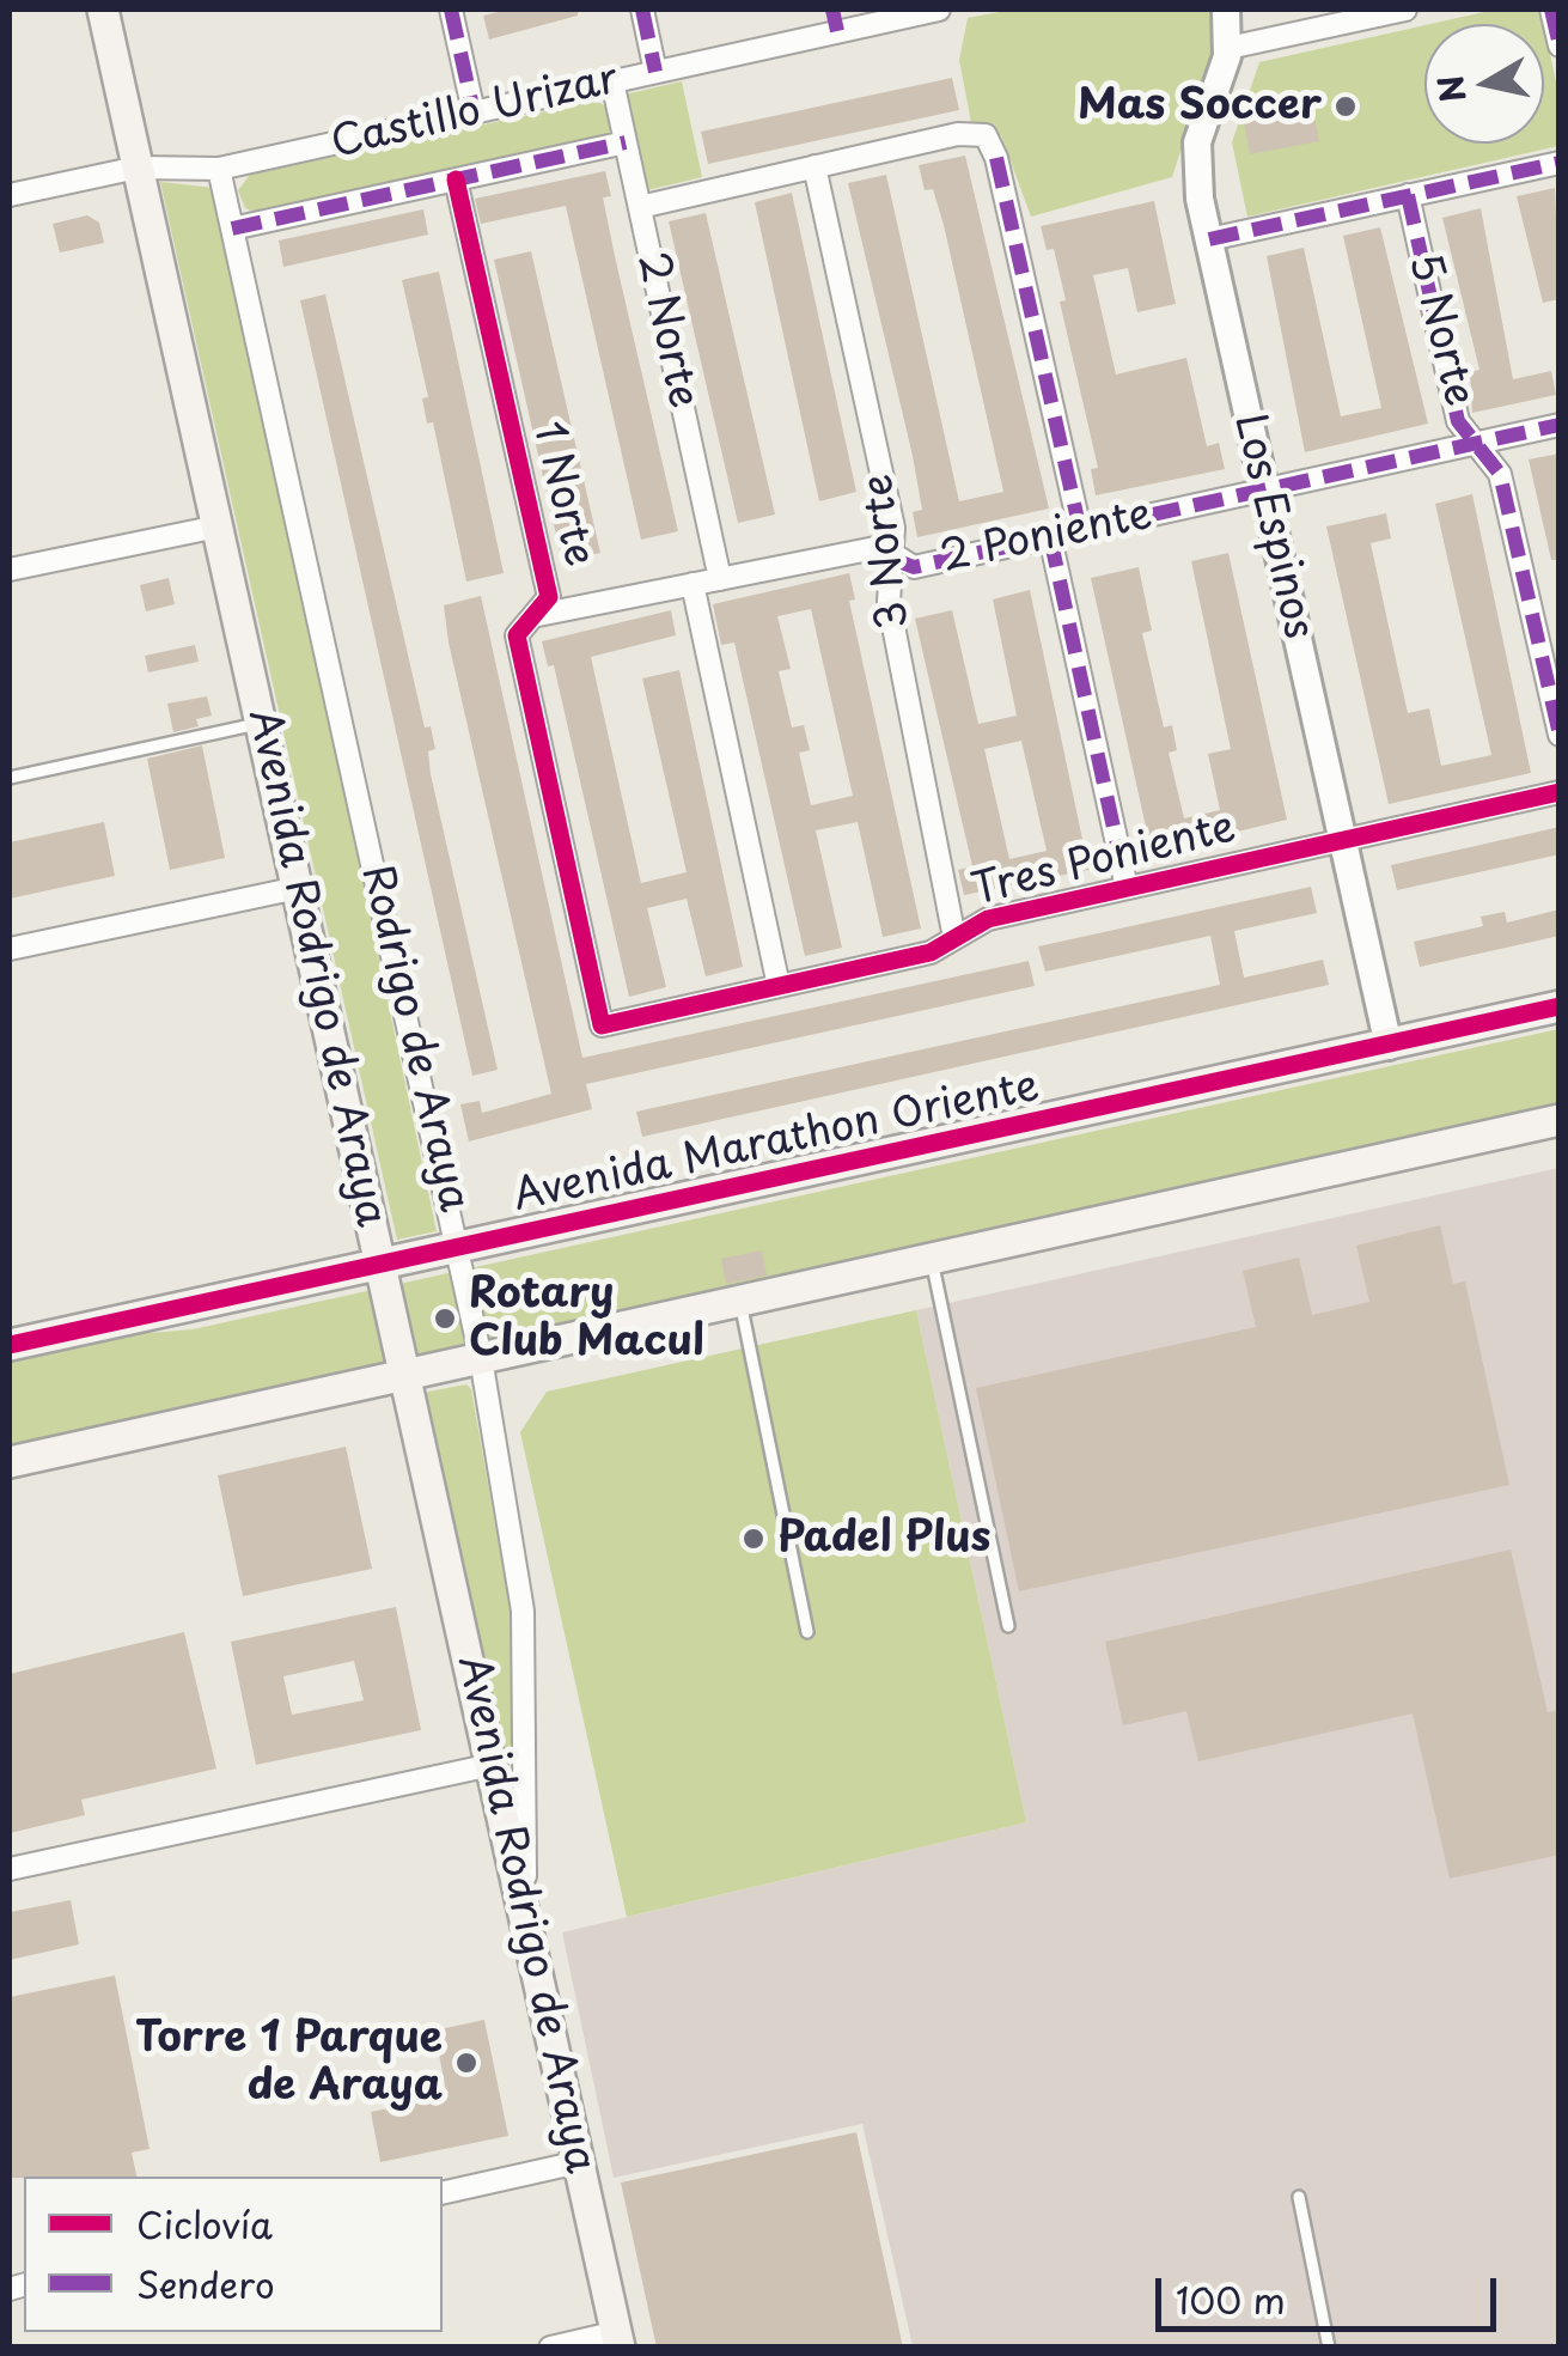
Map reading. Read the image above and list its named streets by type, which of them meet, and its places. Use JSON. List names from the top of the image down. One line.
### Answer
{"streets":{"main road":["Avenida Rodrigo de Araya","Avenida Marathon Oriente"],"street":["Castillo Urizar","2 Norte","5 Norte","1 Norte","Los Espinos","2 Poniente","3 Norte","Tres Poniente","Rodrigo de Araya"]},"crossings":[["Castillo Urizar","2 Norte"],["Castillo Urizar","1 Norte"],["Castillo Urizar","Avenida Rodrigo de Araya"],["Castillo Urizar","Rodrigo de Araya"],["2 Norte","2 Poniente"],["5 Norte","2 Poniente"],["1 Norte","2 Poniente"],["1 Norte","Tres Poniente"],["Los Espinos","2 Poniente"],["Los Espinos","Tres Poniente"],["Los Espinos","Avenida Marathon Oriente"],["2 Poniente","3 Norte"],["3 Norte","Tres Poniente"],["Avenida Rodrigo de Araya","Rodrigo de Araya"],["Avenida Rodrigo de Araya","Avenida Marathon Oriente"],["Rodrigo de Araya","Avenida Marathon Oriente"]],"places":["Mas Soccer","Rotary Club Macul","Padel Plus","Torre 1 Parque de Araya"],"legend":["Ciclovía","Sendero"],"scale_bar":"100 m","north":"left"}
